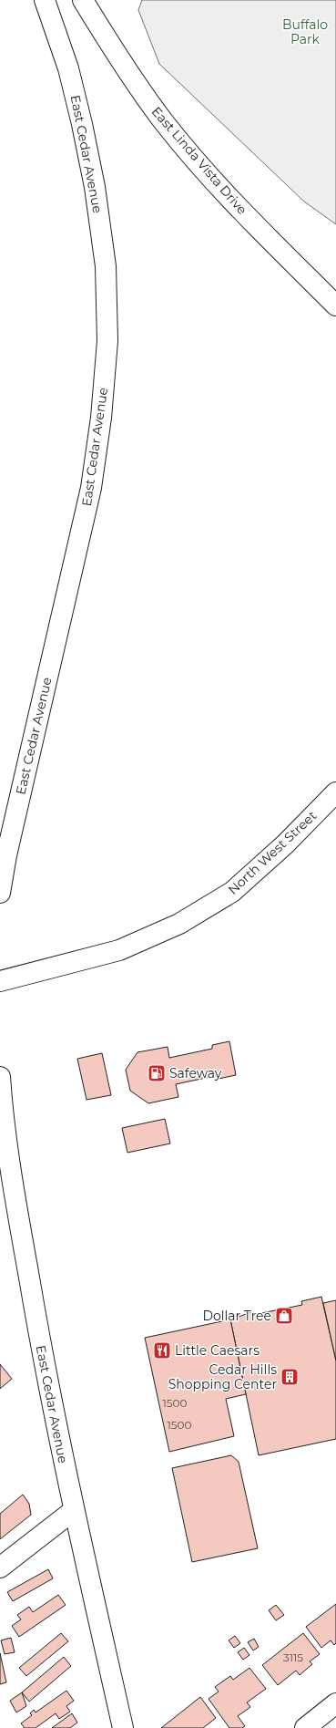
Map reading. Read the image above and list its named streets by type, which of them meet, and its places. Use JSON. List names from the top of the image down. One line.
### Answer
{"streets":{"main road":["East Cedar Avenue","East Linda Vista Drive","North West Street"]},"parks":["Buffalo Park"],"places":{"fuel station":["Safeway"],"shop":["Dollar Tree"],"restaurant":["Little Caesars"],"building":["Cedar Hills Shopping Center"]},"house_numbers":["1500","1500","3115"]}
